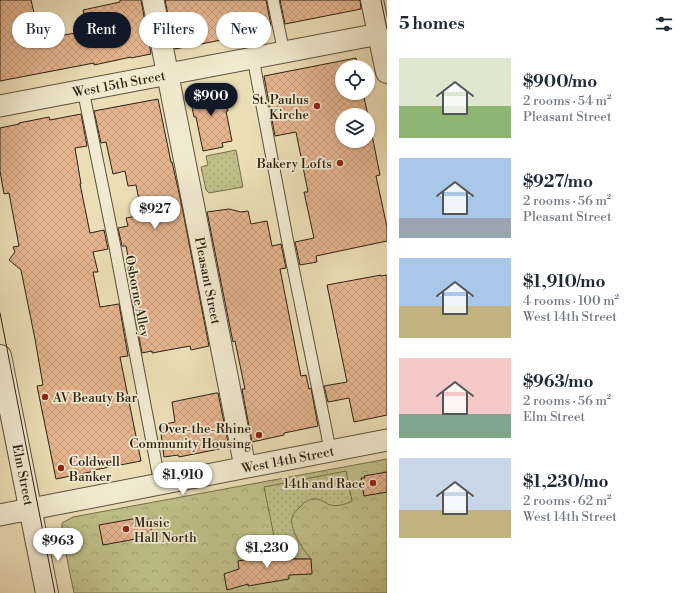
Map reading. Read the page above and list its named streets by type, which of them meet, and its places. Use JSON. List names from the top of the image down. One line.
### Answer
{"streets":{"street":["West 15th Street","Pleasant Street","West 14th Street","Elm Street"],"lane":["Osborne Alley"]},"crossings":[["West 15th Street","Pleasant Street"],["West 15th Street","Osborne Alley"],["Pleasant Street","West 14th Street"],["Osborne Alley","West 14th Street"],["West 14th Street","Elm Street"]],"places":["St. Paulus Kirche","Bakery Lofts","AV Beauty Bar","Over-the-Rhine Community Housing","Coldwell Banker","14th and Race","Music Hall North"],"page":{"heading":"5 homes","chip":["Buy","Rent","Filters","New"],"list":[{"name":"$900/mo","note":"2 rooms · 54 m² · Pleasant Street"},{"name":"$927/mo","note":"2 rooms · 56 m² · Pleasant Street"},{"name":"$1,910/mo","note":"4 rooms · 100 m² · West 14th Street"},{"name":"$963/mo","note":"2 rooms · 56 m² · Elm Street"},{"name":"$1,230/mo","note":"2 rooms · 62 m² · West 14th Street"}],"price":["$900","$927","$1,910","$963","$1,230"]}}
